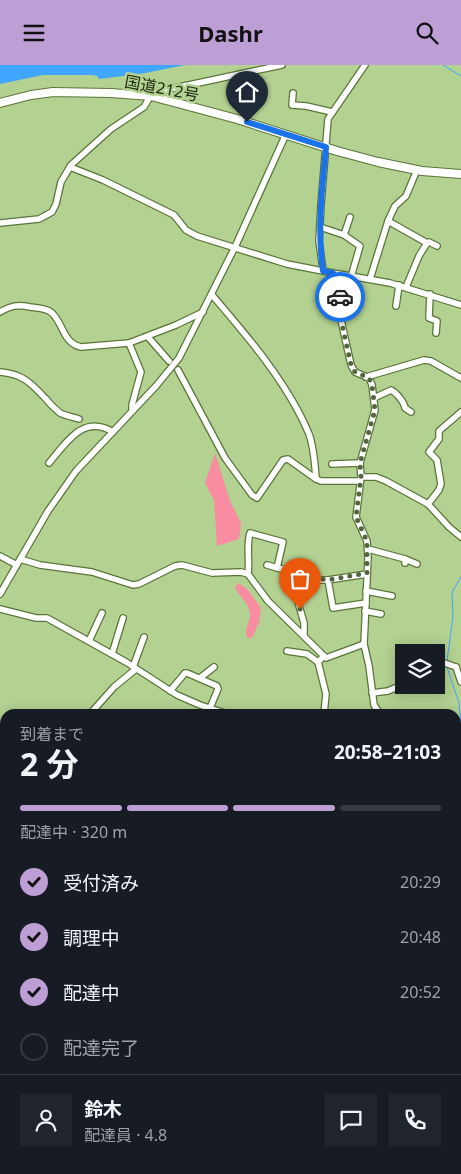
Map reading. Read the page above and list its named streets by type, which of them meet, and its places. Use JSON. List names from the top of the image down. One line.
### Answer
{"streets":{"highway":["国道212号"]},"page":{"header":"Dashr","heading":["2 分","到着まで","20:58–21:03"],"panel":["鈴木","配達員 · 4.8"],"bar":"配達中 · 320 m","list":[["受付済み","20:29"],["調理中","20:48"],["配達中","20:52"],"配達完了"]}}
